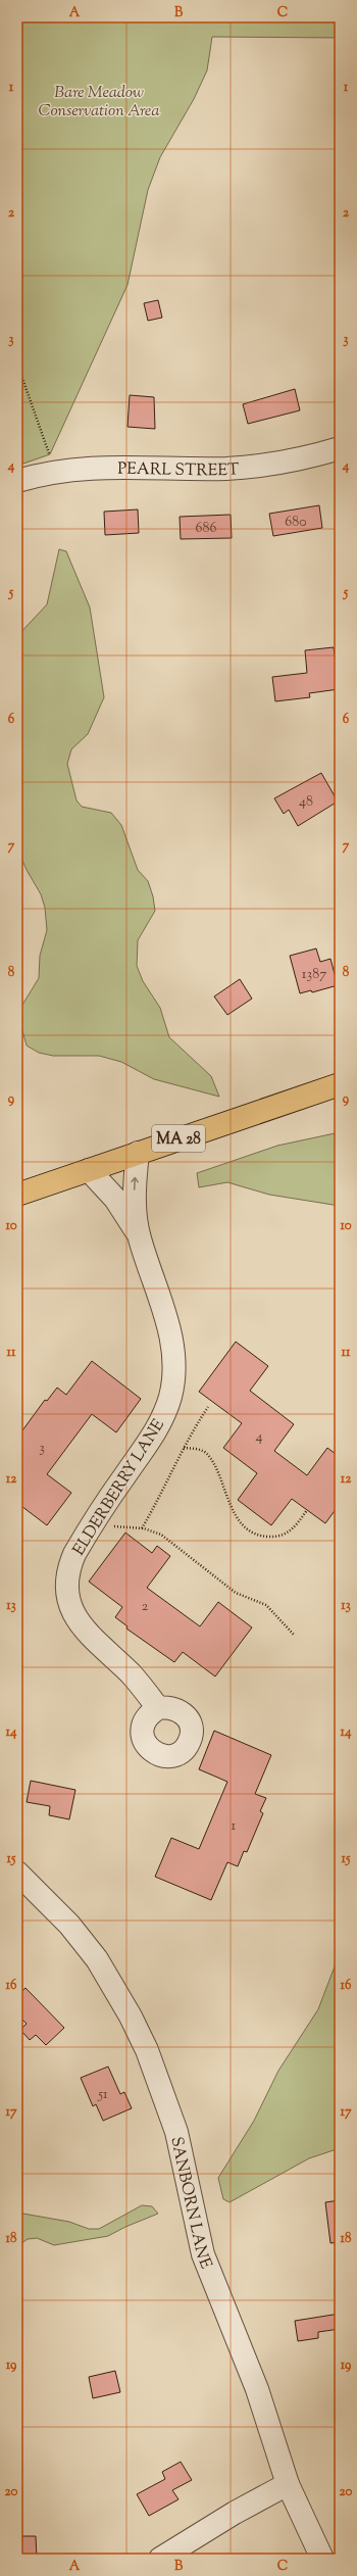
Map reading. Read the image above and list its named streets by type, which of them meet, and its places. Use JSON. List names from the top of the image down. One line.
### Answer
{"streets":{"main road":["MA 28"],"street":["PEARL STREET","ELDERBERRY LANE","SANBORN LANE"]},"crossings":[["MA 28","ELDERBERRY LANE"]],"parks":["Bare Meadow Conservation Area"],"house_numbers":["680","686","48","1387","4","3","2","1","51"],"grid":{"columns":["A","B","C"],"rows":["1","2","3","4","5","6","7","8","9","10","11","12","13","14","15","16","17","18","19","20"]}}
